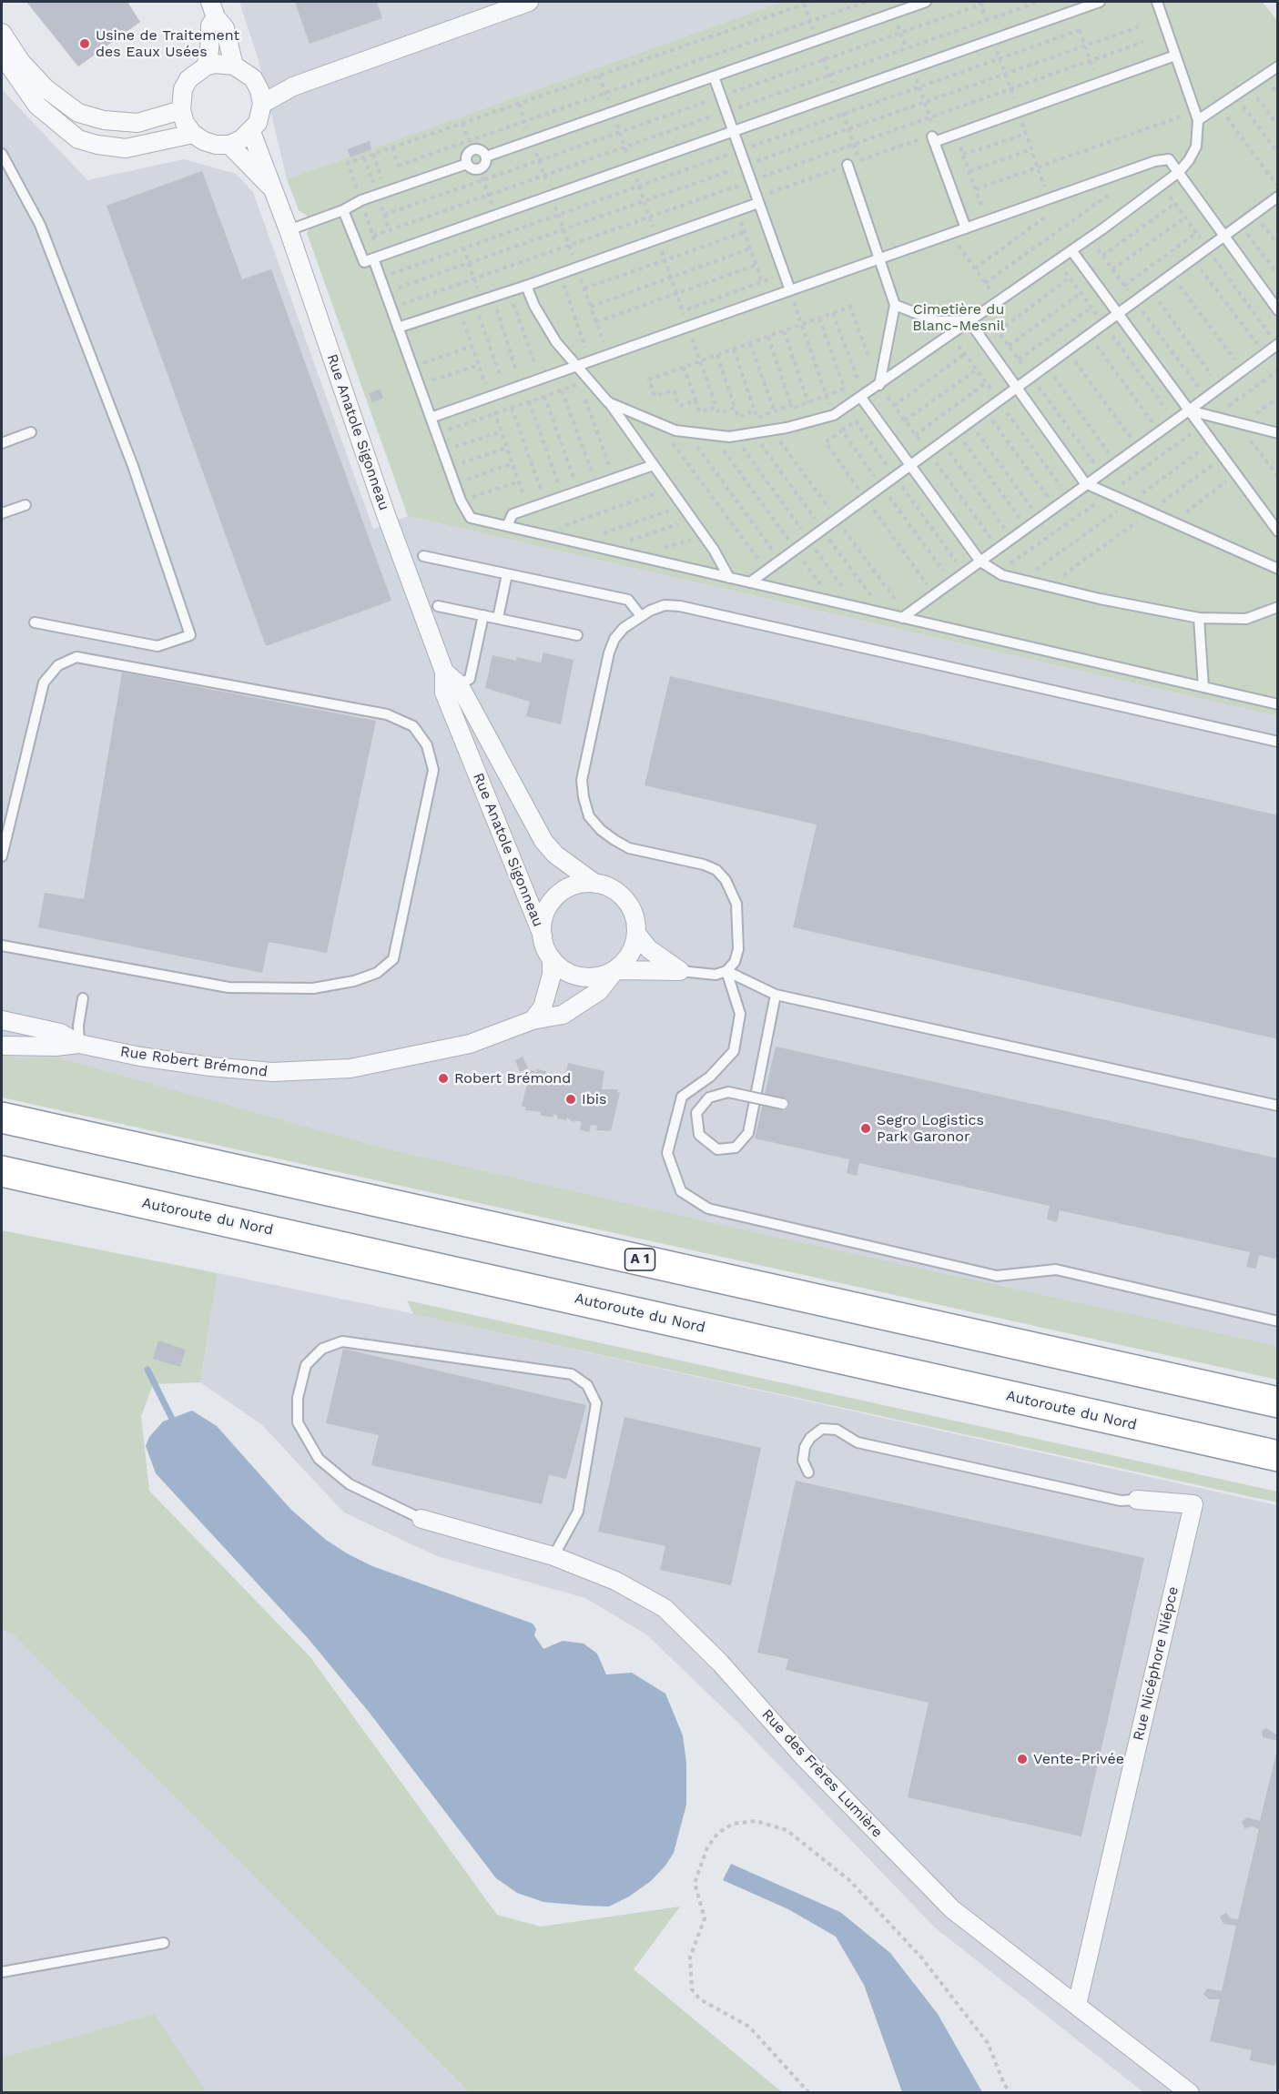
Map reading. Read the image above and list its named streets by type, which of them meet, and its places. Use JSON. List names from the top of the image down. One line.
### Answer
{"streets":{"highway":["Autoroute du Nord","A 1"],"street":["Rue Anatole Sigonneau","Rue Robert Brémond","Rue Nicéphore Niépce","Rue des Frères Lumière"]},"crossings":[["Rue Anatole Sigonneau","Rue Robert Brémond"],["Rue Nicéphore Niépce","Rue des Frères Lumière"]],"parks":["Cimetière du Blanc-Mesnil"],"places":["Usine de Traitement des Eaux Usées","Robert Brémond","Ibis","Segro Logistics Park Garonor","Vente-Privée"]}
